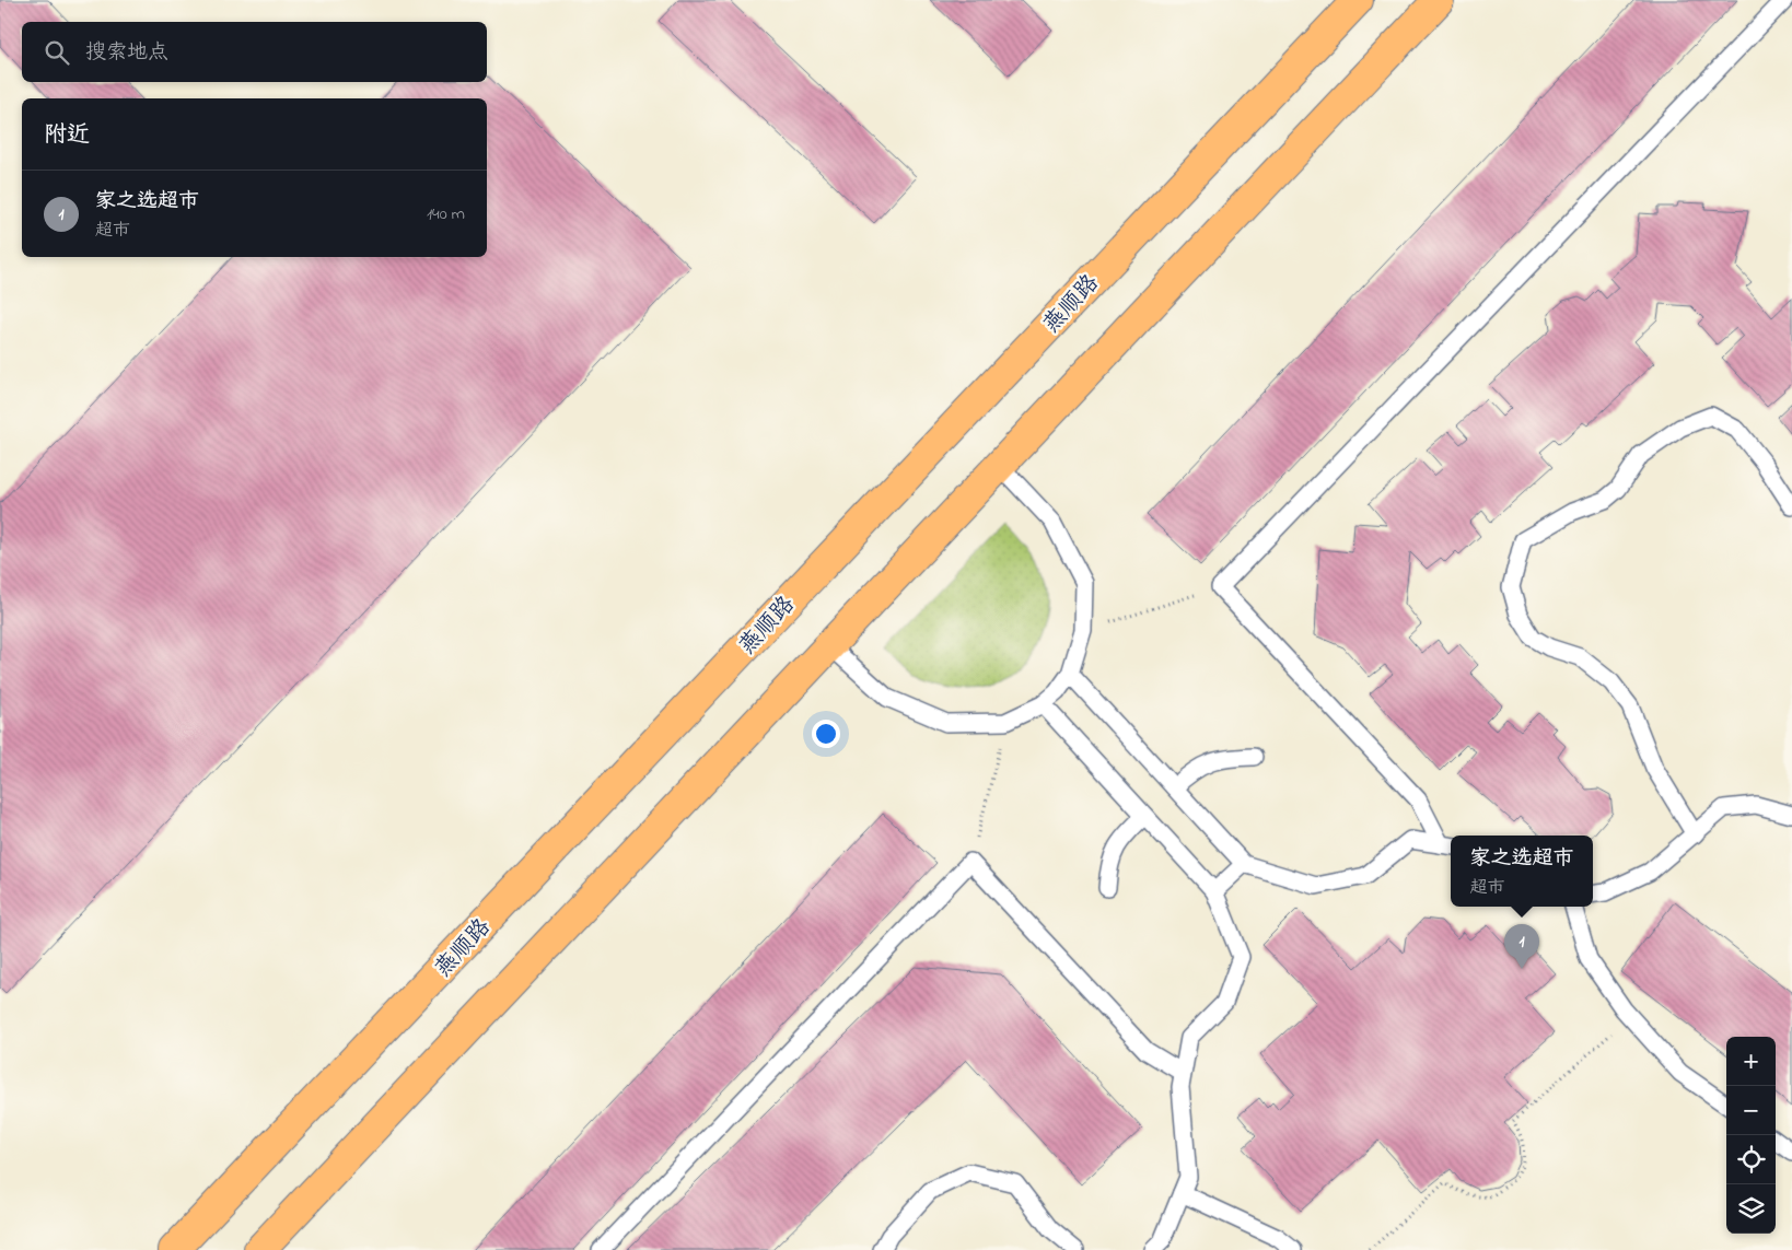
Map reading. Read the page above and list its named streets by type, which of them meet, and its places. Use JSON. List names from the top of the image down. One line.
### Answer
{"streets":{"main road":["燕顺路"]},"page":{"search":"搜索地点","heading":"附近","list":[{"mark":"1","name":"家之选超市","note":"超市","value":"140 m"}],"popup":["家之选超市","超市"],"pins":"1","map_buttons":["+","−"]}}
